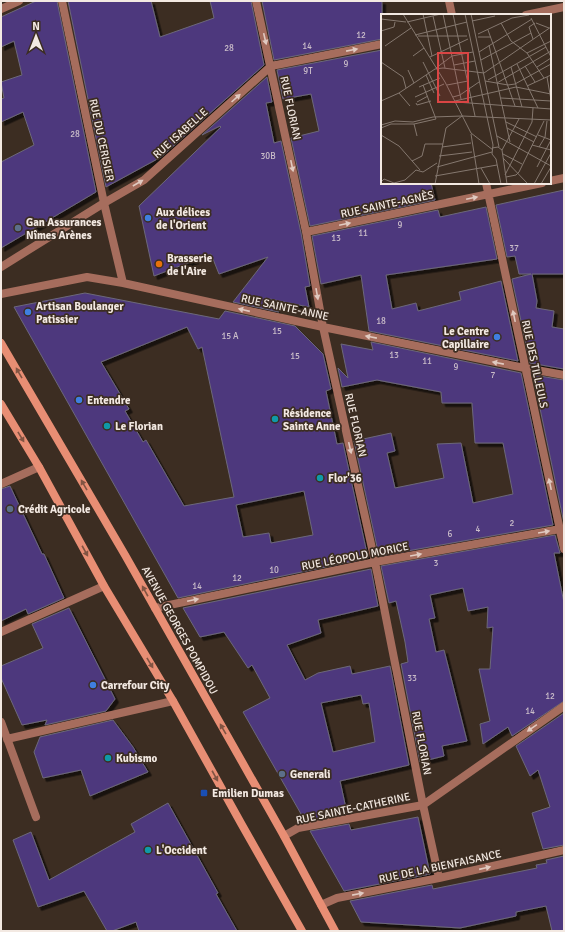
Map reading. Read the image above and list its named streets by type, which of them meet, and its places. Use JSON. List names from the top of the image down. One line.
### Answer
{"streets":{"main road":["AVENUE GEORGES POMPIDOU"],"street":["RUE FLORIAN","RUE ISABELLE","RUE DU CERISIER","RUE SAINTE-AGNÈS","RUE SAINTE-ANNE","RUE DES TILLEULS","RUE LÉOPOLD MORICE","RUE SAINTE-CATHERINE","RUE DE LA BIENFAISANCE"]},"crossings":[["RUE FLORIAN","RUE ISABELLE"],["RUE FLORIAN","RUE SAINTE-AGNÈS"],["RUE FLORIAN","RUE SAINTE-ANNE"],["RUE FLORIAN","RUE LÉOPOLD MORICE"],["RUE FLORIAN","RUE SAINTE-CATHERINE"],["RUE FLORIAN","RUE DE LA BIENFAISANCE"],["RUE ISABELLE","RUE DU CERISIER"],["RUE DU CERISIER","RUE SAINTE-ANNE"],["RUE SAINTE-AGNÈS","RUE DES TILLEULS"],["RUE SAINTE-ANNE","RUE DES TILLEULS"],["RUE DES TILLEULS","RUE LÉOPOLD MORICE"],["RUE LÉOPOLD MORICE","AVENUE GEORGES POMPIDOU"],["AVENUE GEORGES POMPIDOU","RUE SAINTE-CATHERINE"],["AVENUE GEORGES POMPIDOU","RUE DE LA BIENFAISANCE"]],"one_way":["RUE FLORIAN","RUE ISABELLE","RUE SAINTE-AGNÈS","RUE SAINTE-ANNE","RUE DES TILLEULS","RUE LÉOPOLD MORICE","RUE SAINTE-CATHERINE","RUE DE LA BIENFAISANCE"],"places":{"other":["Aux délices de l'Orient","Gan Assurances Nîmes Arènes","Brasserie de l'Aire","Artisan Boulanger Patissier","Le Centre Capillaire","Entendre","Résidence Sainte Anne","Le Florian","Flor'36","Crédit Agricole","Carrefour City","Kubismo","Generali","L'Occident"],"transit":["Emilien Dumas"]},"house_numbers":["12","14","28","9","9T","28","30B","9","11","13","37","18","15","15 A","13","15","11","9","7","2","4","6","3","10","12","14","33","12","14"],"north":"top"}
